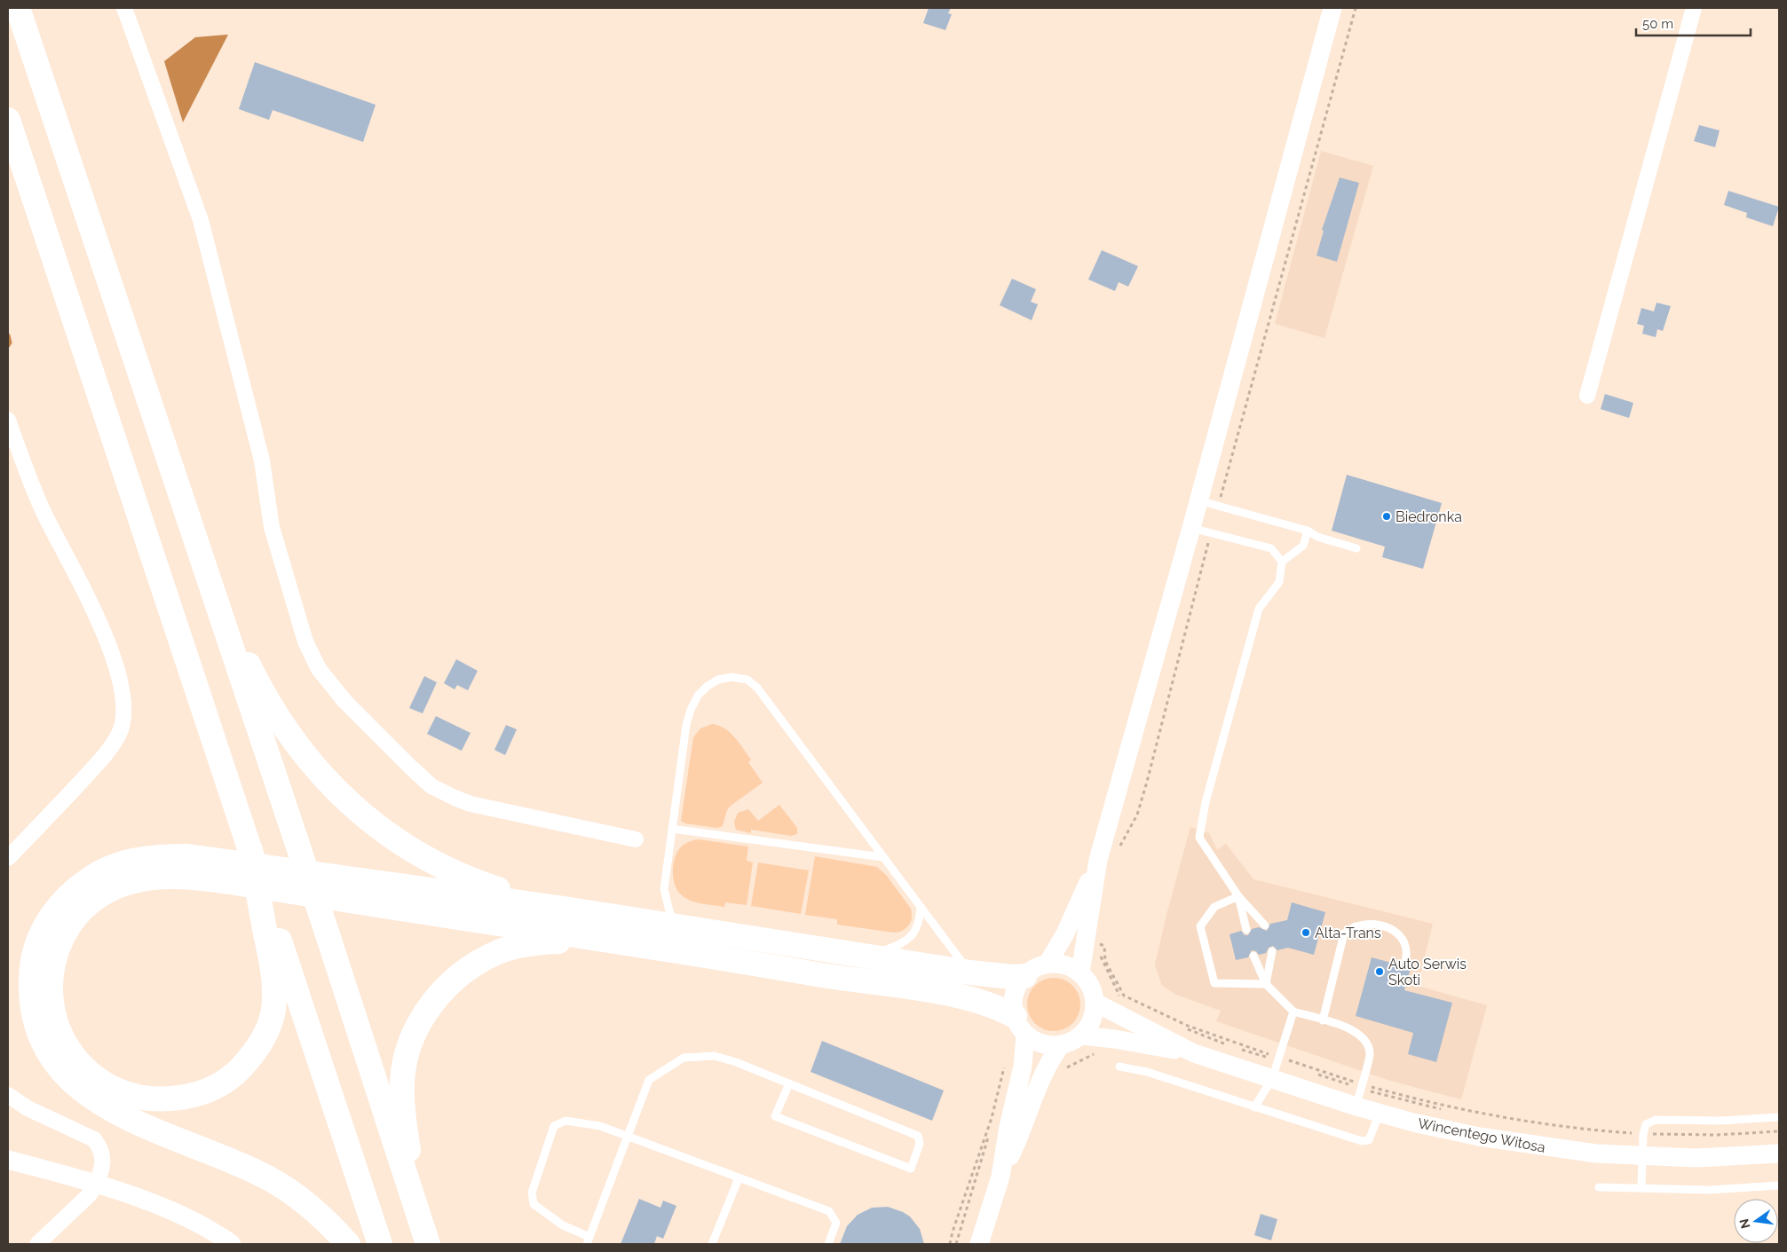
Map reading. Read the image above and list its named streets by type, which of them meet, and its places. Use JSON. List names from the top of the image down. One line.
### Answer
{"streets":{"street":["Wincentego Witosa"]},"places":["Biedronka","Alta-Trans","Auto Serwis Skoti"],"scale_bar":"50 m","north":"left"}
